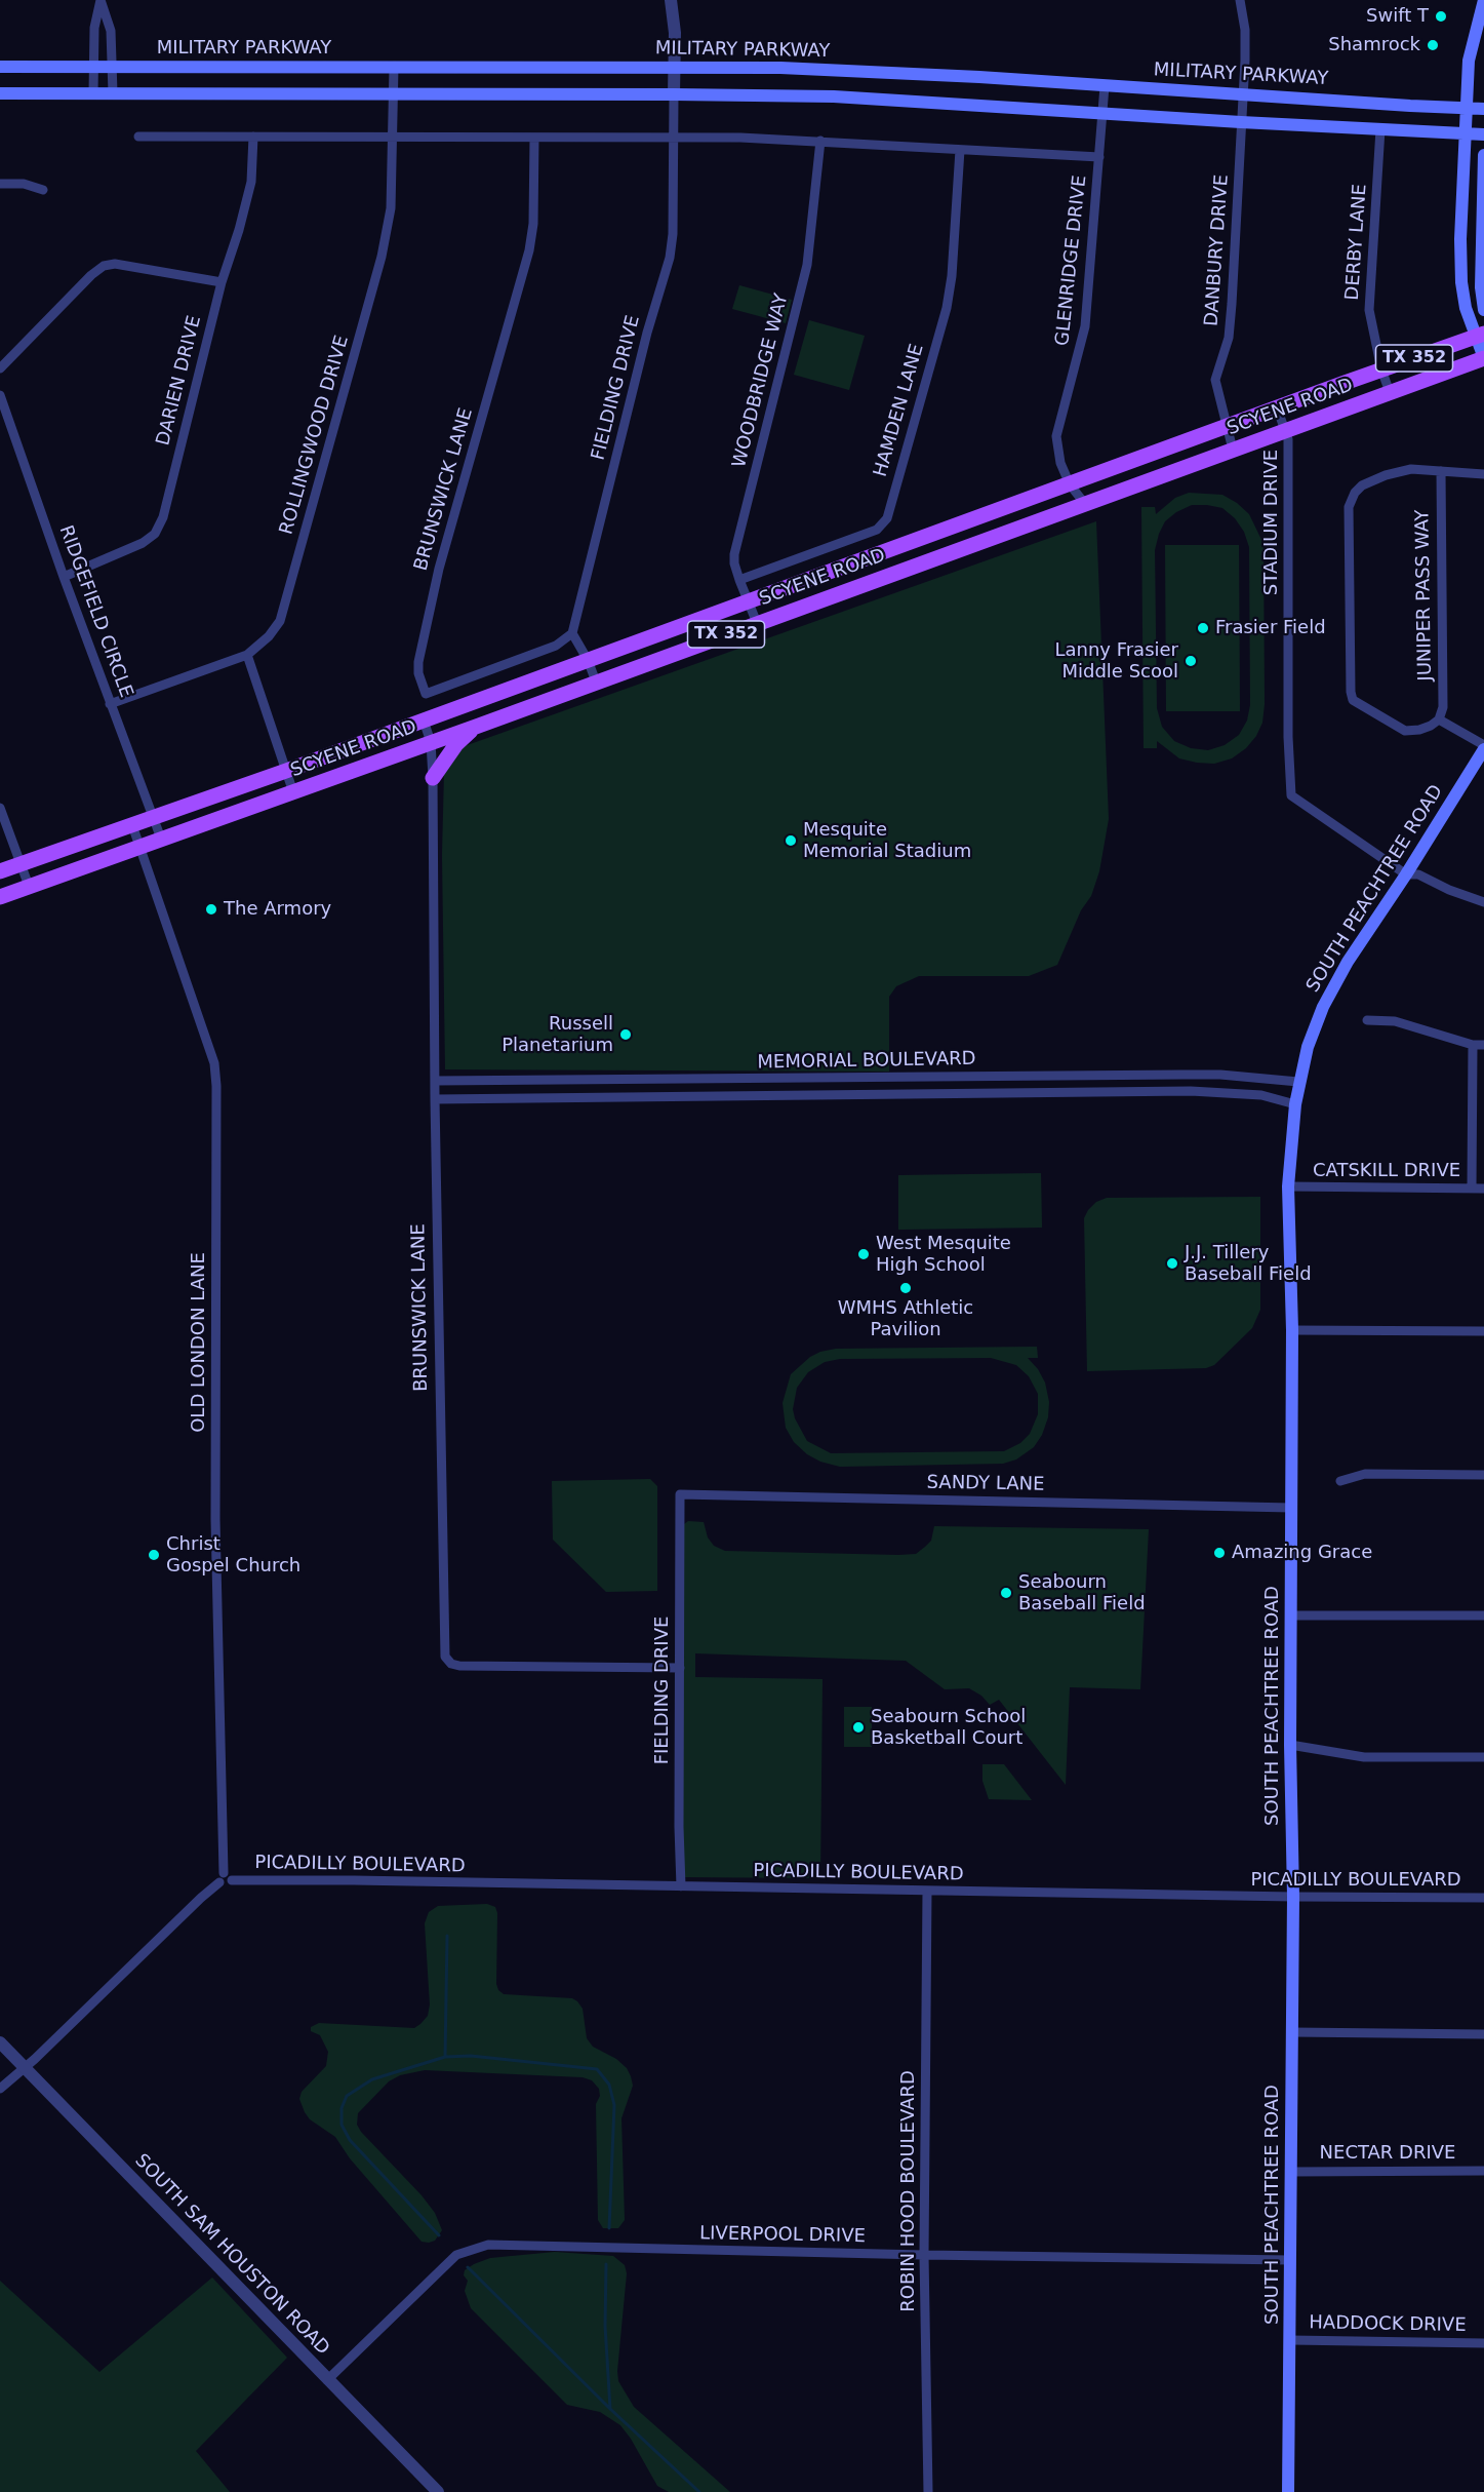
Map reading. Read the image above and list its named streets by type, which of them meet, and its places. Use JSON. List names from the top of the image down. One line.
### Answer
{"streets":{"main road":["MILITARY PARKWAY","TX 352","SCYENE ROAD","SOUTH PEACHTREE ROAD"],"street":["DERBY LANE","DANBURY DRIVE","GLENRIDGE DRIVE","DARIEN DRIVE","WOODBRIDGE WAY","FIELDING DRIVE","HAMDEN LANE","ROLLINGWOOD DRIVE","BRUNSWICK LANE","STADIUM DRIVE","JUNIPER PASS WAY","RIDGEFIELD CIRCLE","MEMORIAL BOULEVARD","CATSKILL DRIVE","OLD LONDON LANE","SANDY LANE","PICADILLY BOULEVARD","NECTAR DRIVE","ROBIN HOOD BOULEVARD","LIVERPOOL DRIVE","SOUTH SAM HOUSTON ROAD","HADDOCK DRIVE"]},"crossings":[["MILITARY PARKWAY","DANBURY DRIVE"],["MILITARY PARKWAY","GLENRIDGE DRIVE"],["MILITARY PARKWAY","ROLLINGWOOD DRIVE"],["DERBY LANE","SCYENE ROAD"],["DANBURY DRIVE","SCYENE ROAD"],["GLENRIDGE DRIVE","SCYENE ROAD"],["DARIEN DRIVE","RIDGEFIELD CIRCLE"],["WOODBRIDGE WAY","SCYENE ROAD"],["WOODBRIDGE WAY","HAMDEN LANE"],["FIELDING DRIVE","BRUNSWICK LANE"],["FIELDING DRIVE","SANDY LANE"],["FIELDING DRIVE","PICADILLY BOULEVARD"],["SCYENE ROAD","BRUNSWICK LANE"],["SCYENE ROAD","STADIUM DRIVE"],["SCYENE ROAD","RIDGEFIELD CIRCLE"],["SCYENE ROAD","OLD LONDON LANE"],["BRUNSWICK LANE","MEMORIAL BOULEVARD"],["STADIUM DRIVE","SOUTH PEACHTREE ROAD"],["SOUTH PEACHTREE ROAD","MEMORIAL BOULEVARD"],["SOUTH PEACHTREE ROAD","CATSKILL DRIVE"],["SOUTH PEACHTREE ROAD","SANDY LANE"],["SOUTH PEACHTREE ROAD","PICADILLY BOULEVARD"],["SOUTH PEACHTREE ROAD","NECTAR DRIVE"],["SOUTH PEACHTREE ROAD","LIVERPOOL DRIVE"],["SOUTH PEACHTREE ROAD","HADDOCK DRIVE"],["OLD LONDON LANE","PICADILLY BOULEVARD"],["PICADILLY BOULEVARD","ROBIN HOOD BOULEVARD"],["ROBIN HOOD BOULEVARD","LIVERPOOL DRIVE"],["LIVERPOOL DRIVE","SOUTH SAM HOUSTON ROAD"]],"places":["Swift T","Shamrock","Frasier Field","Lanny Frasier Middle Scool","Mesquite Memorial Stadium","The Armory","Russell Planetarium","West Mesquite High School","J.J. Tillery Baseball Field","WMHS Athletic Pavilion","Amazing Grace","Christ Gospel Church","Seabourn Baseball Field","Seabourn School Basketball Court"]}
